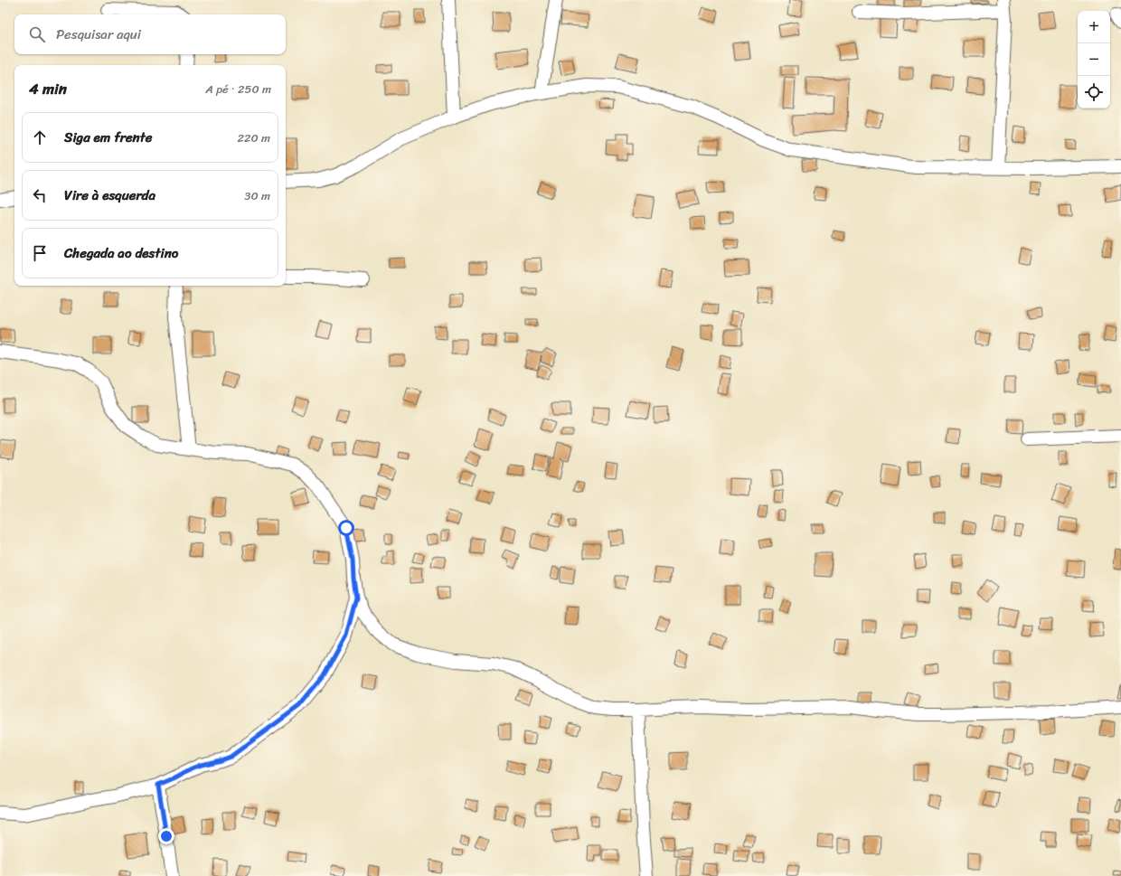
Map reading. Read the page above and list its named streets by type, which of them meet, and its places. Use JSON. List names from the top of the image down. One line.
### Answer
{"page":{"map_buttons":["+","−"],"search":"Pesquisar aqui","heading":["4 min","A pé · 250 m"],"list":[["Siga em frente","220 m"],["Vire à esquerda","30 m"],"Chegada ao destino"]}}
